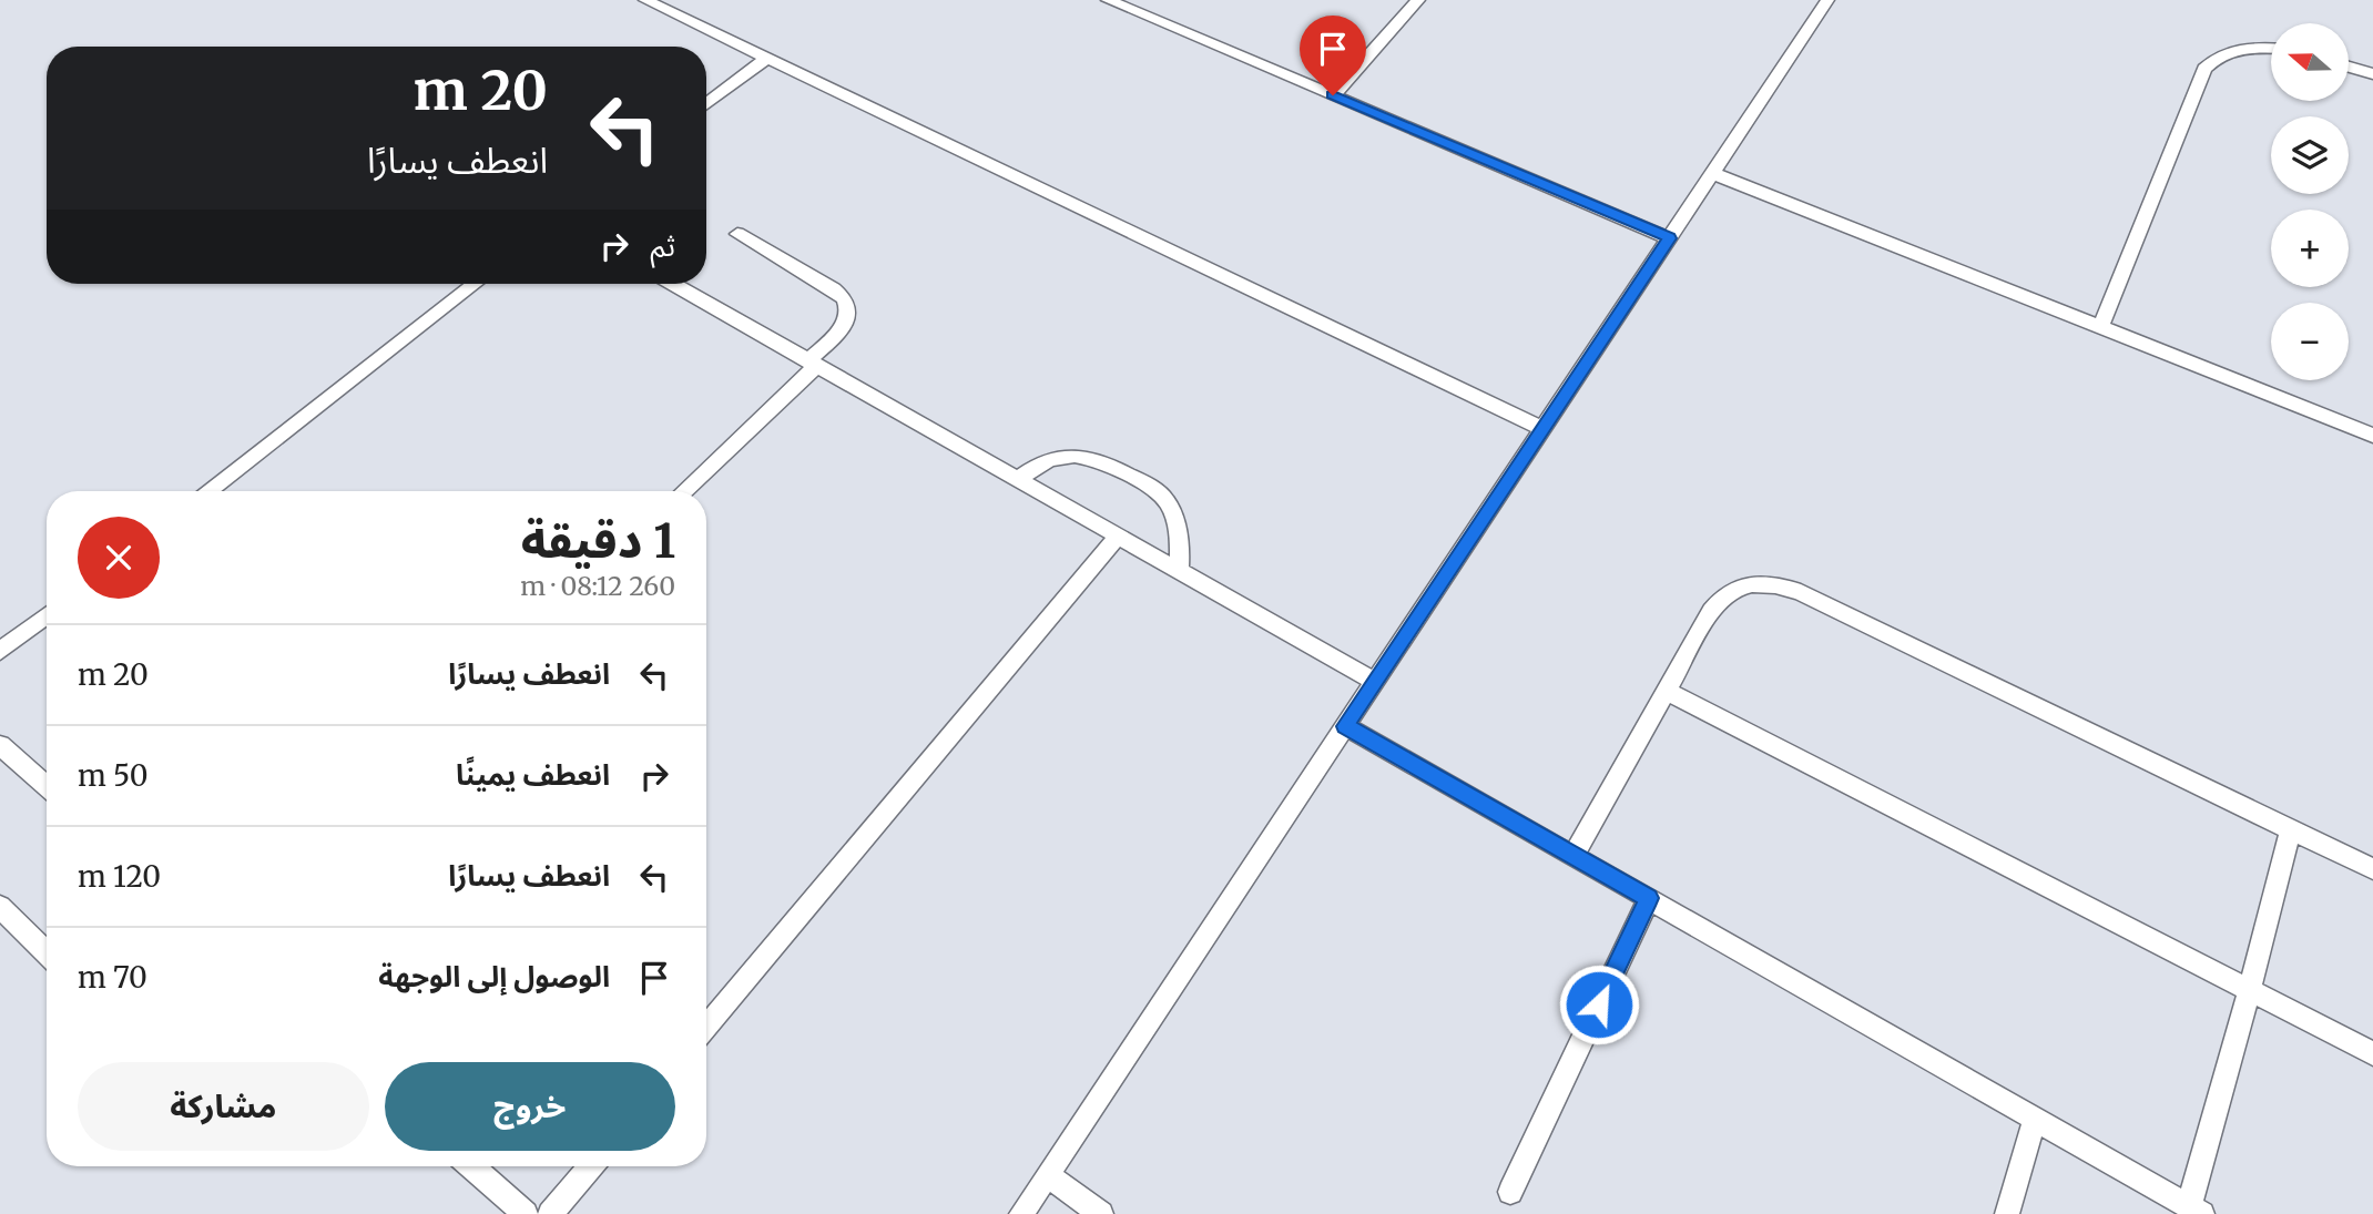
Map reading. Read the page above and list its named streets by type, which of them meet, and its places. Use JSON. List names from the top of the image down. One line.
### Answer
{"north":"left","page":{"map_buttons":["+","−"],"turn":["20 m","انعطف يسارًا"],"then":"ثم","heading":["1 دقيقة","260 m · 08:12"],"list":[{"name":"انعطف يسارًا","value":"20 m"},{"name":"انعطف يمينًا","value":"50 m"},{"name":"انعطف يسارًا","value":"120 m"},{"name":"الوصول إلى الوجهة","value":"70 m"}],"buttons":["خروج","مشاركة"]}}
